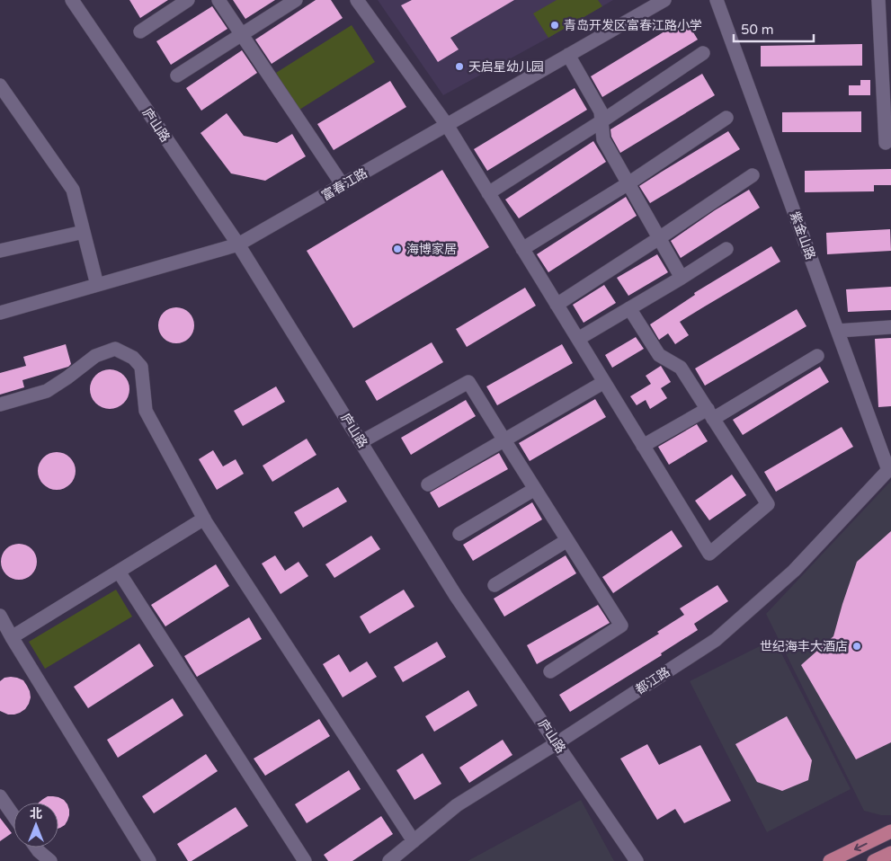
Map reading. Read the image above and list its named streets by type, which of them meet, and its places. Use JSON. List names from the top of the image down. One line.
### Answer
{"streets":{"street":["庐山路","富春江路","紫金山路","都江路"]},"crossings":[["庐山路","富春江路"],["庐山路","都江路"],["紫金山路","都江路"]],"places":["青岛开发区富春江路小学","天启星幼儿园","海博家居","世纪海丰大酒店"],"scale_bar":"50 m","north":"top"}
